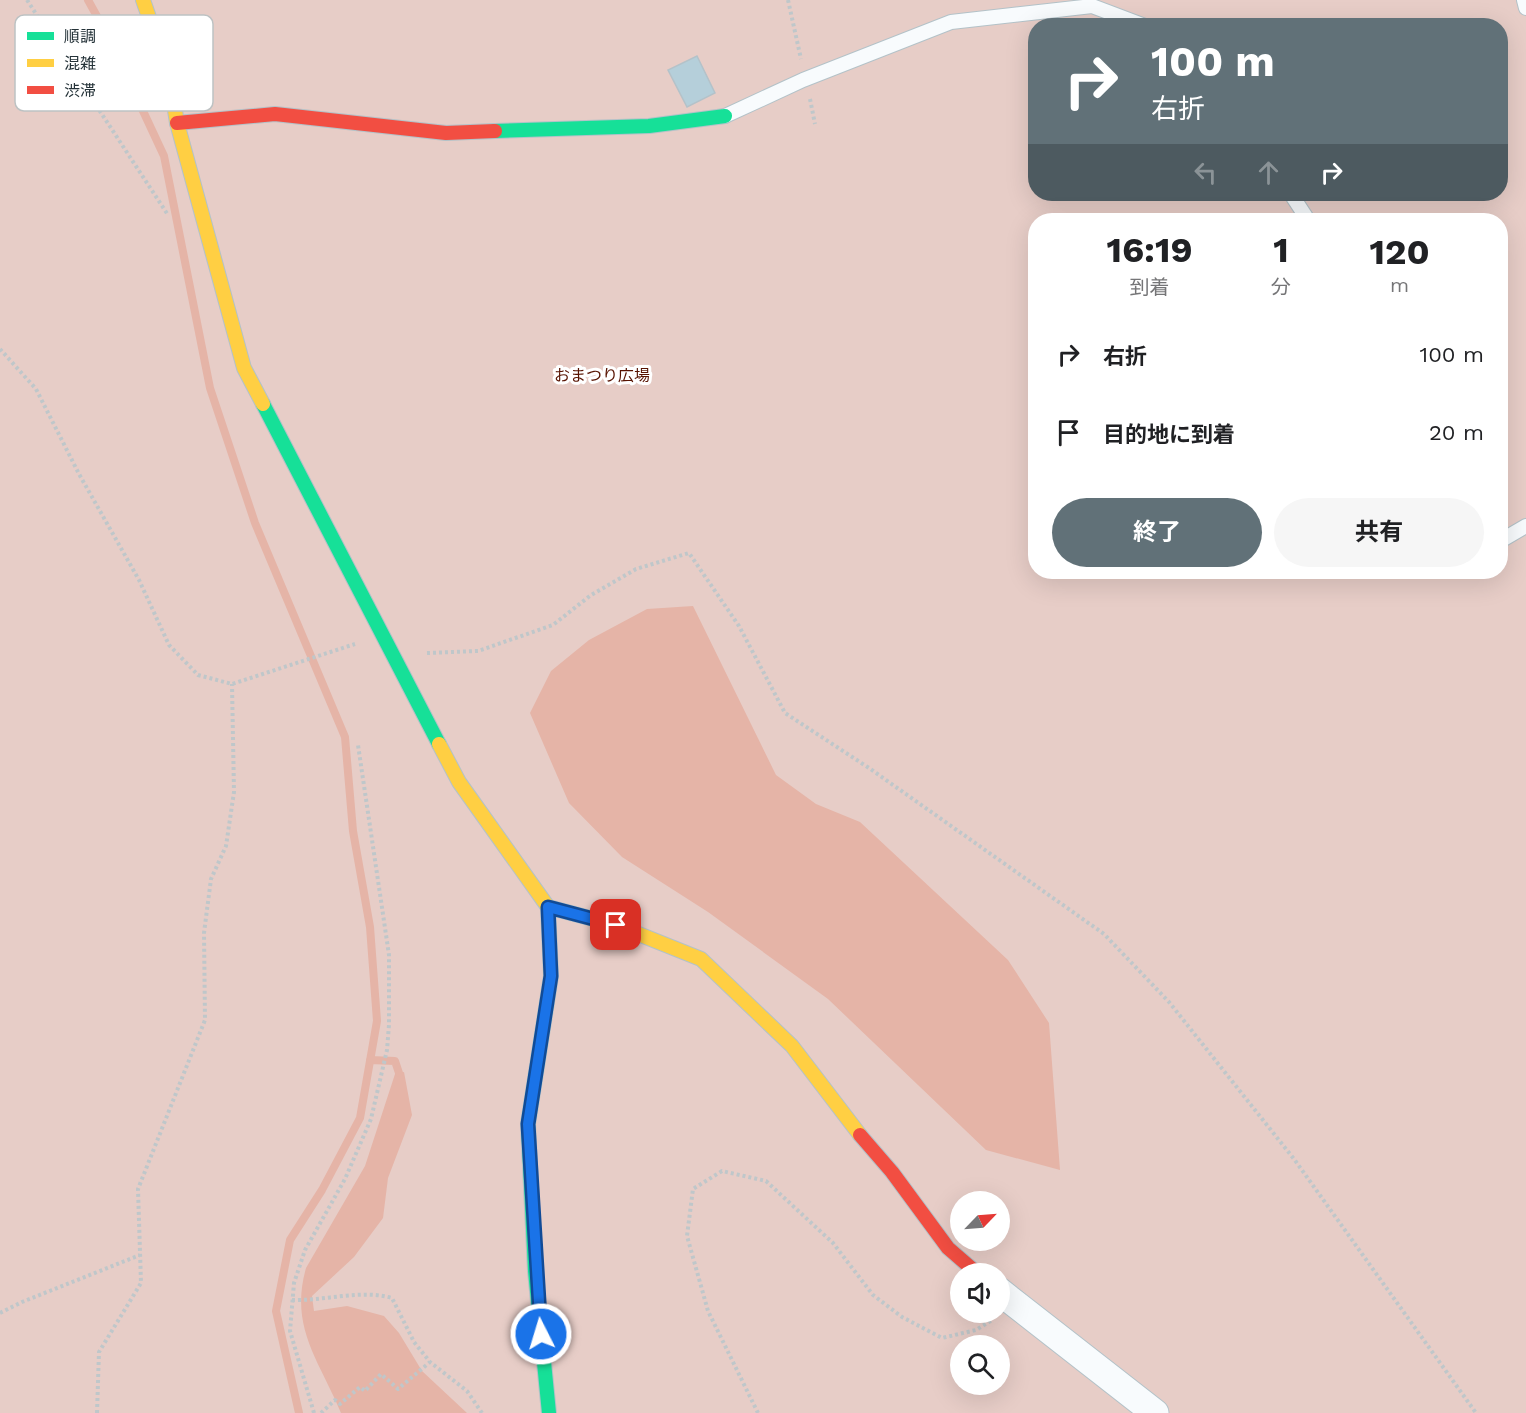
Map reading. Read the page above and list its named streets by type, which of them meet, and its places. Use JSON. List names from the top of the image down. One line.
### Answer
{"parks":["おまつり広場"],"legend":["順調","混雑","渋滞"],"north":"top right","page":{"turn":["100 m","右折"],"eta":["16:19","到着","1","分","120","m"],"list":[{"name":"右折","value":"100 m"},{"name":"目的地に到着","value":"20 m"}],"buttons":["終了","共有"]}}
